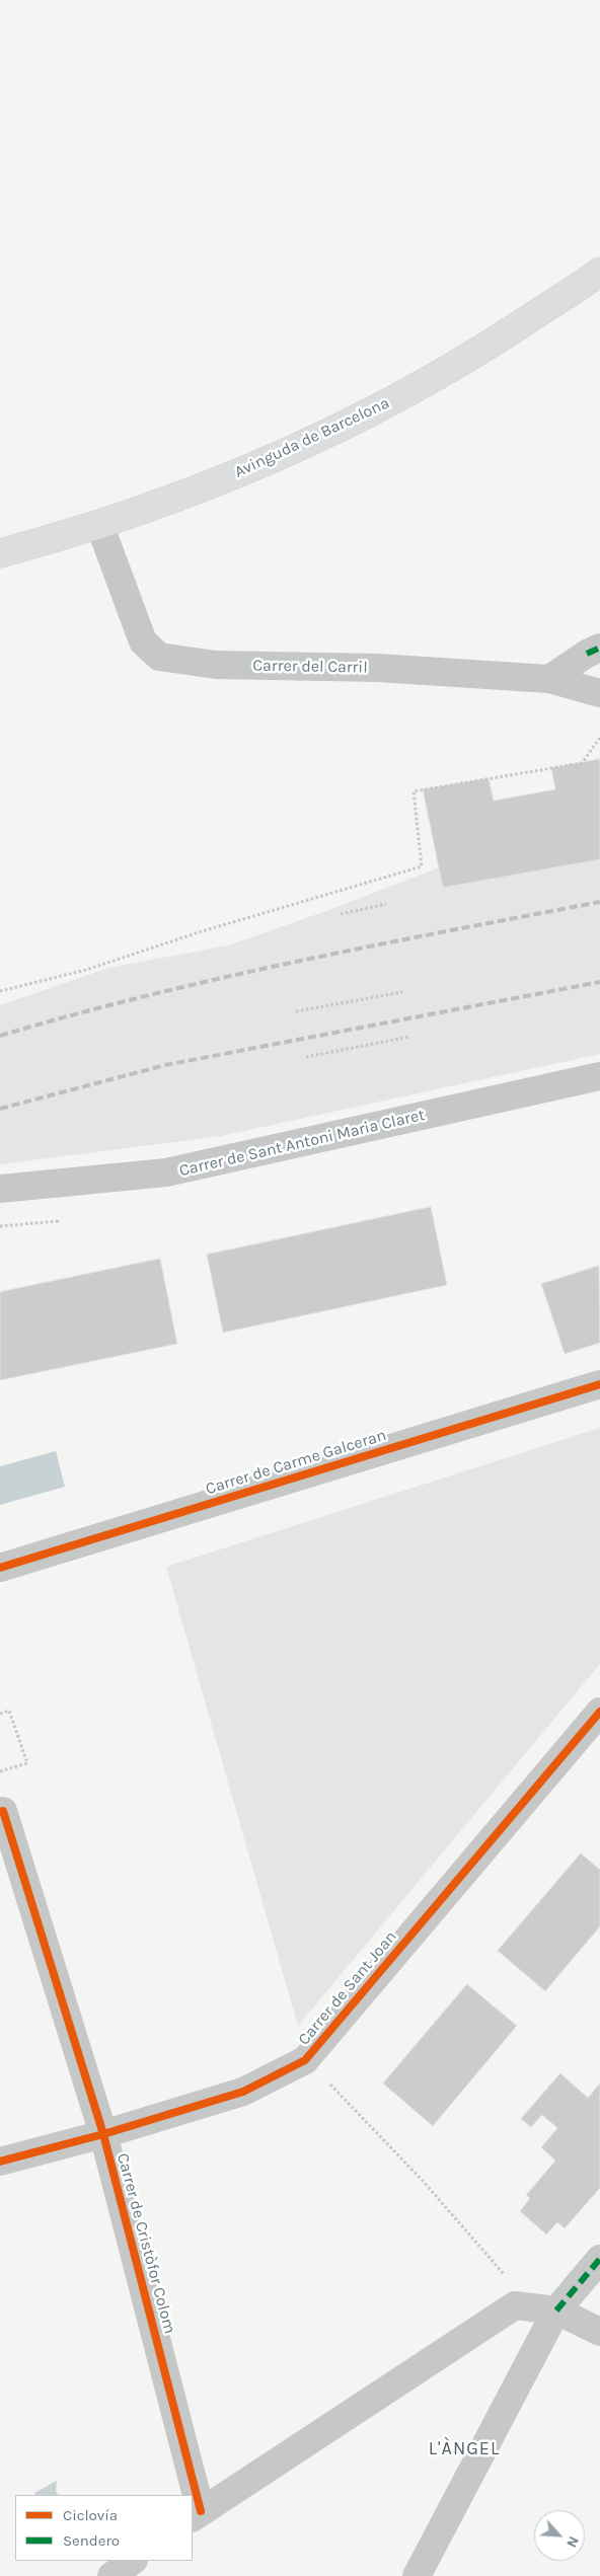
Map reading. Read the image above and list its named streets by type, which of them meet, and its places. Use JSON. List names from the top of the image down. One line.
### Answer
{"streets":{"main road":["Avinguda de Barcelona"],"street":["Carrer del Carril","Carrer de Sant Antoni Maria Claret","Carrer de Carme Galceran","Carrer de Sant Joan","Carrer de Cristòfor Colom"]},"crossings":[["Avinguda de Barcelona","Carrer del Carril"],["Carrer de Sant Joan","Carrer de Cristòfor Colom"]],"districts":["L'ÀNGEL"],"legend":["Ciclovía","Sendero"],"north":"bottom right"}
